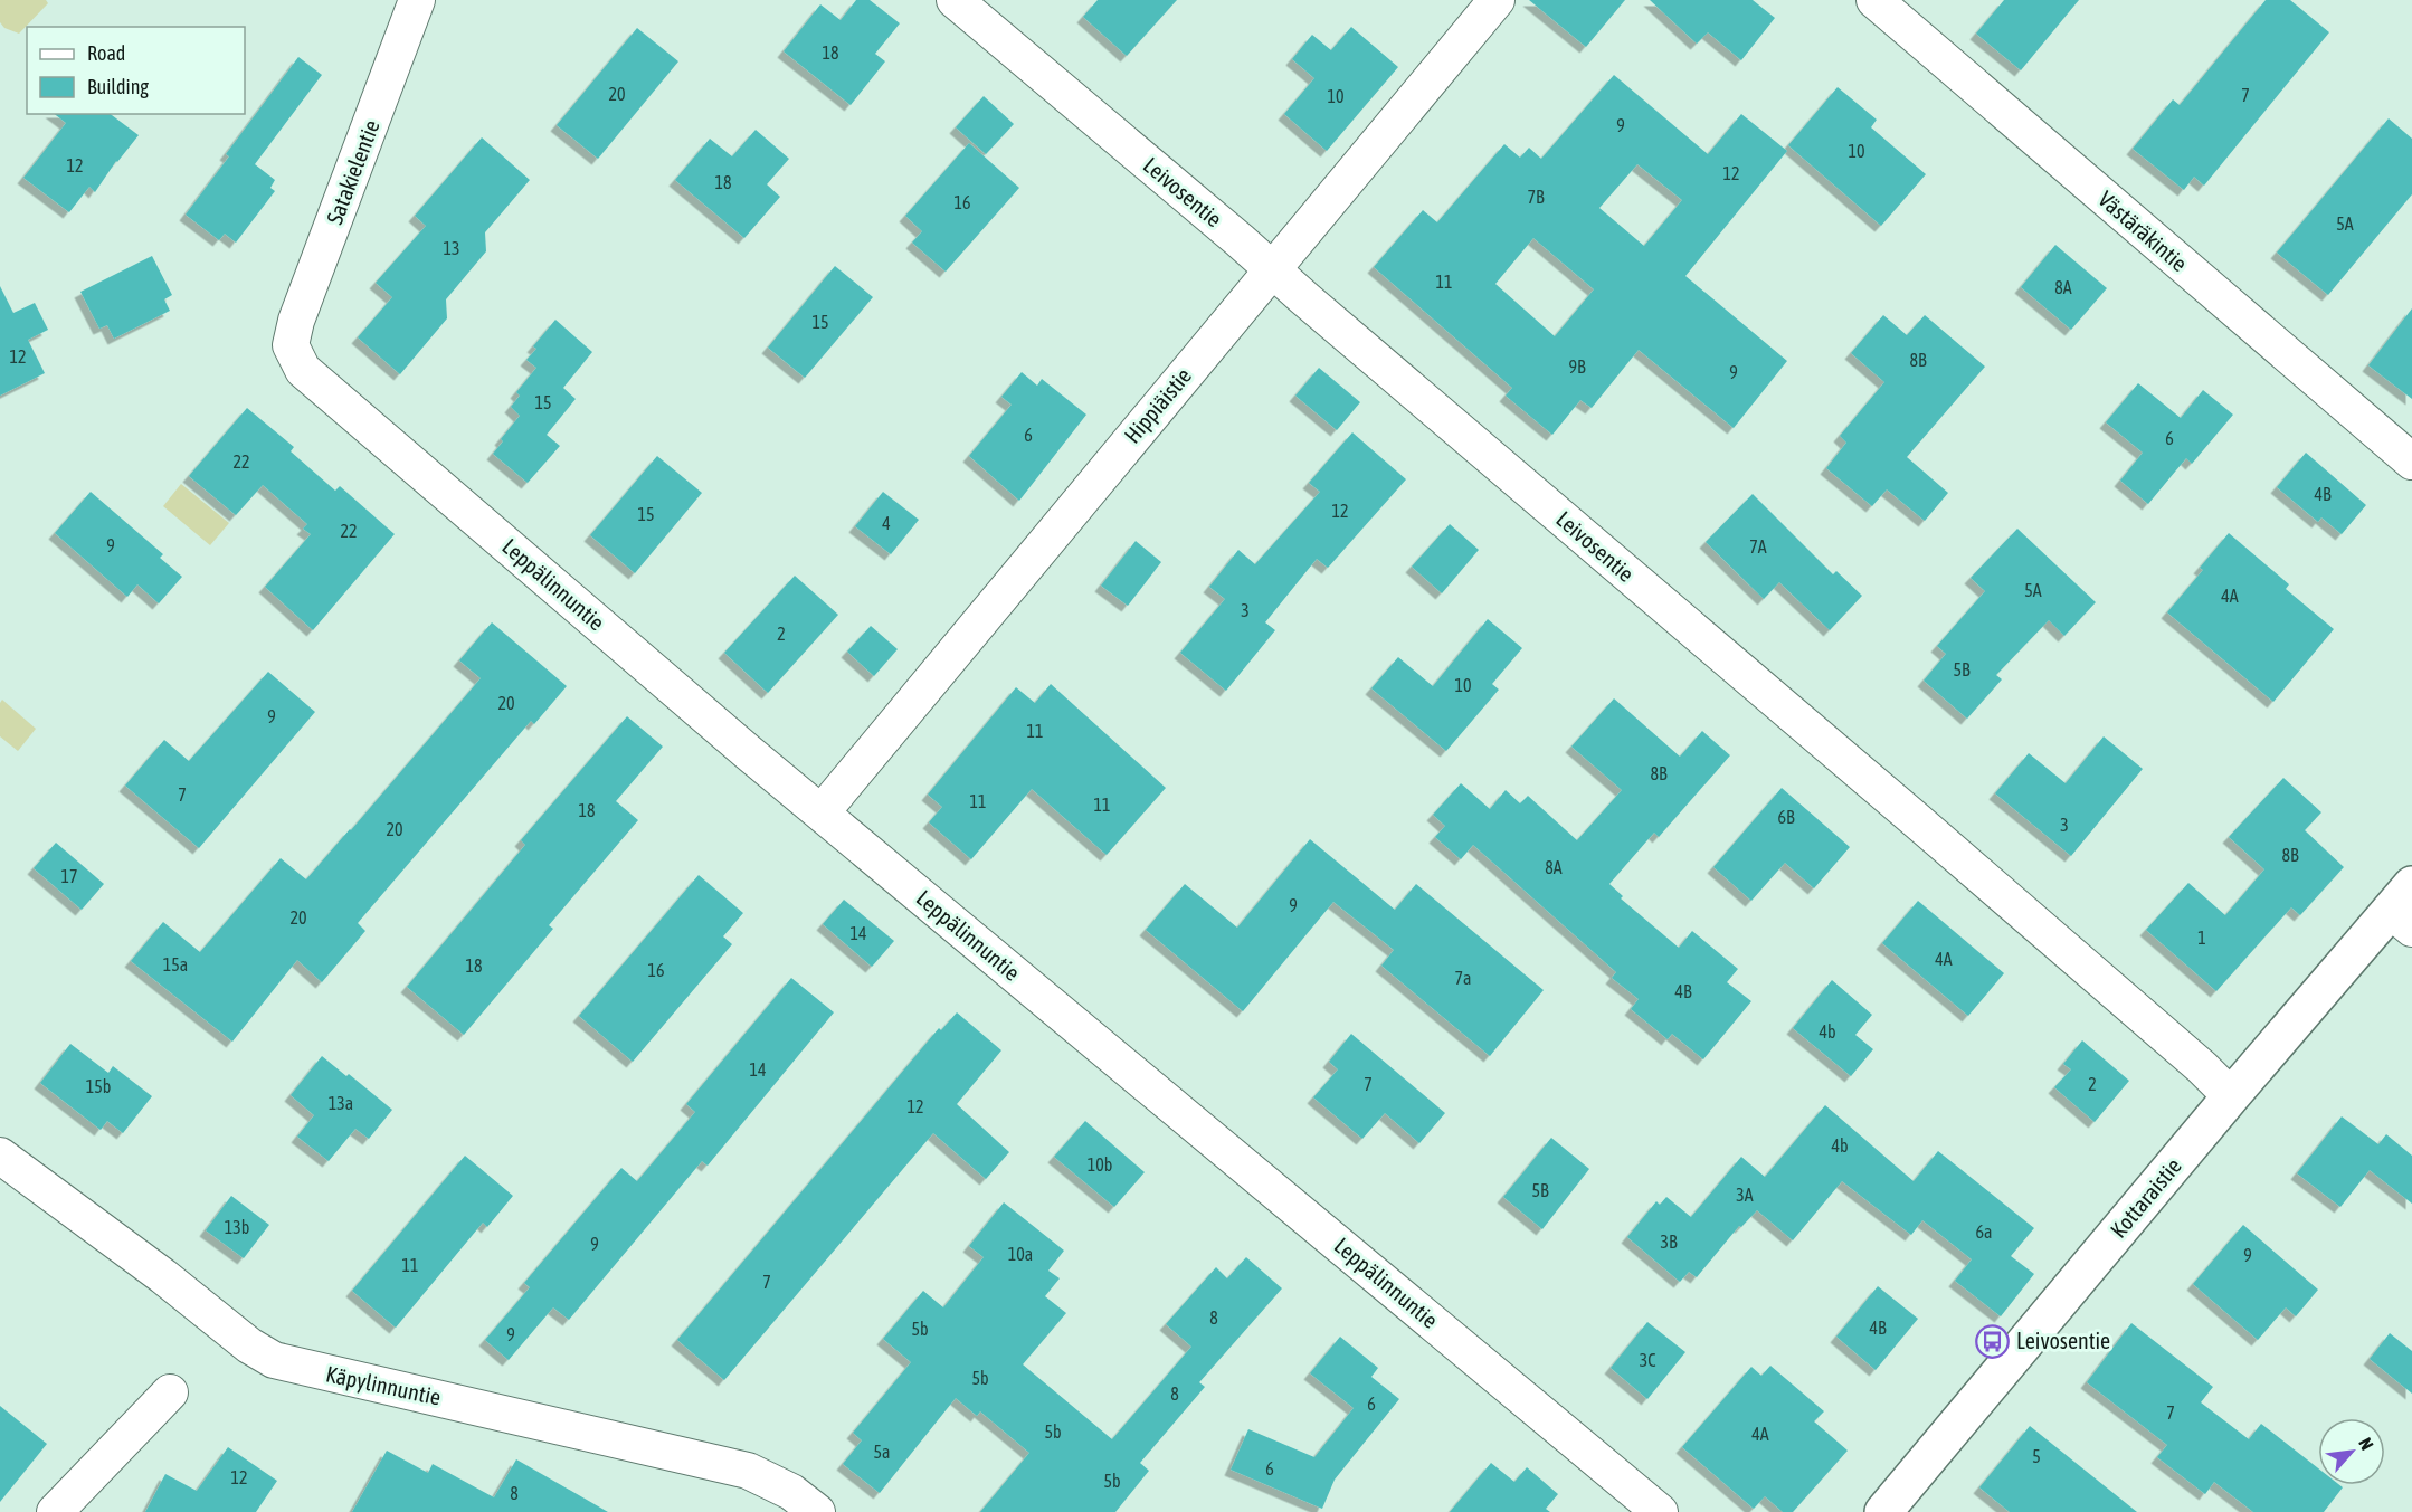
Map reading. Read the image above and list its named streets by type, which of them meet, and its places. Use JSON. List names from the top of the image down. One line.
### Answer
{"streets":{"street":["Satakielentie","Leivosentie","Västäräkintie","Hippiäistie","Leppälinnuntie","Kottaraistie","Käpylinnuntie"]},"crossings":[["Satakielentie","Leppälinnuntie"],["Leivosentie","Hippiäistie"],["Leivosentie","Kottaraistie"],["Hippiäistie","Leppälinnuntie"]],"places":{"bus stop":["Leivosentie"]},"house_numbers":["18","20","7","10","9","10","12","12","18","7B","16","5A","13","11","8A","15","12","8B","9B","9","15","6","6","22","4B","12","15","4","22","9","7A","5A","4A","3","2","5B","10","20","9","11","8B","7","11","11","18","6B","3","20","8B","8A","17","9","20","14","1","4A","15a","18","16","7a","4B","4b","14","7","2","15b","13a","12","4b","10b","5B","3A","13b","6a","3B","9","10a","9","11","7","8","4B","5b","9","3C","5b","8","6","7","5b","4A","5a","5","6","12","5b","8"],"legend":["Road","Building"],"north":"top right"}
